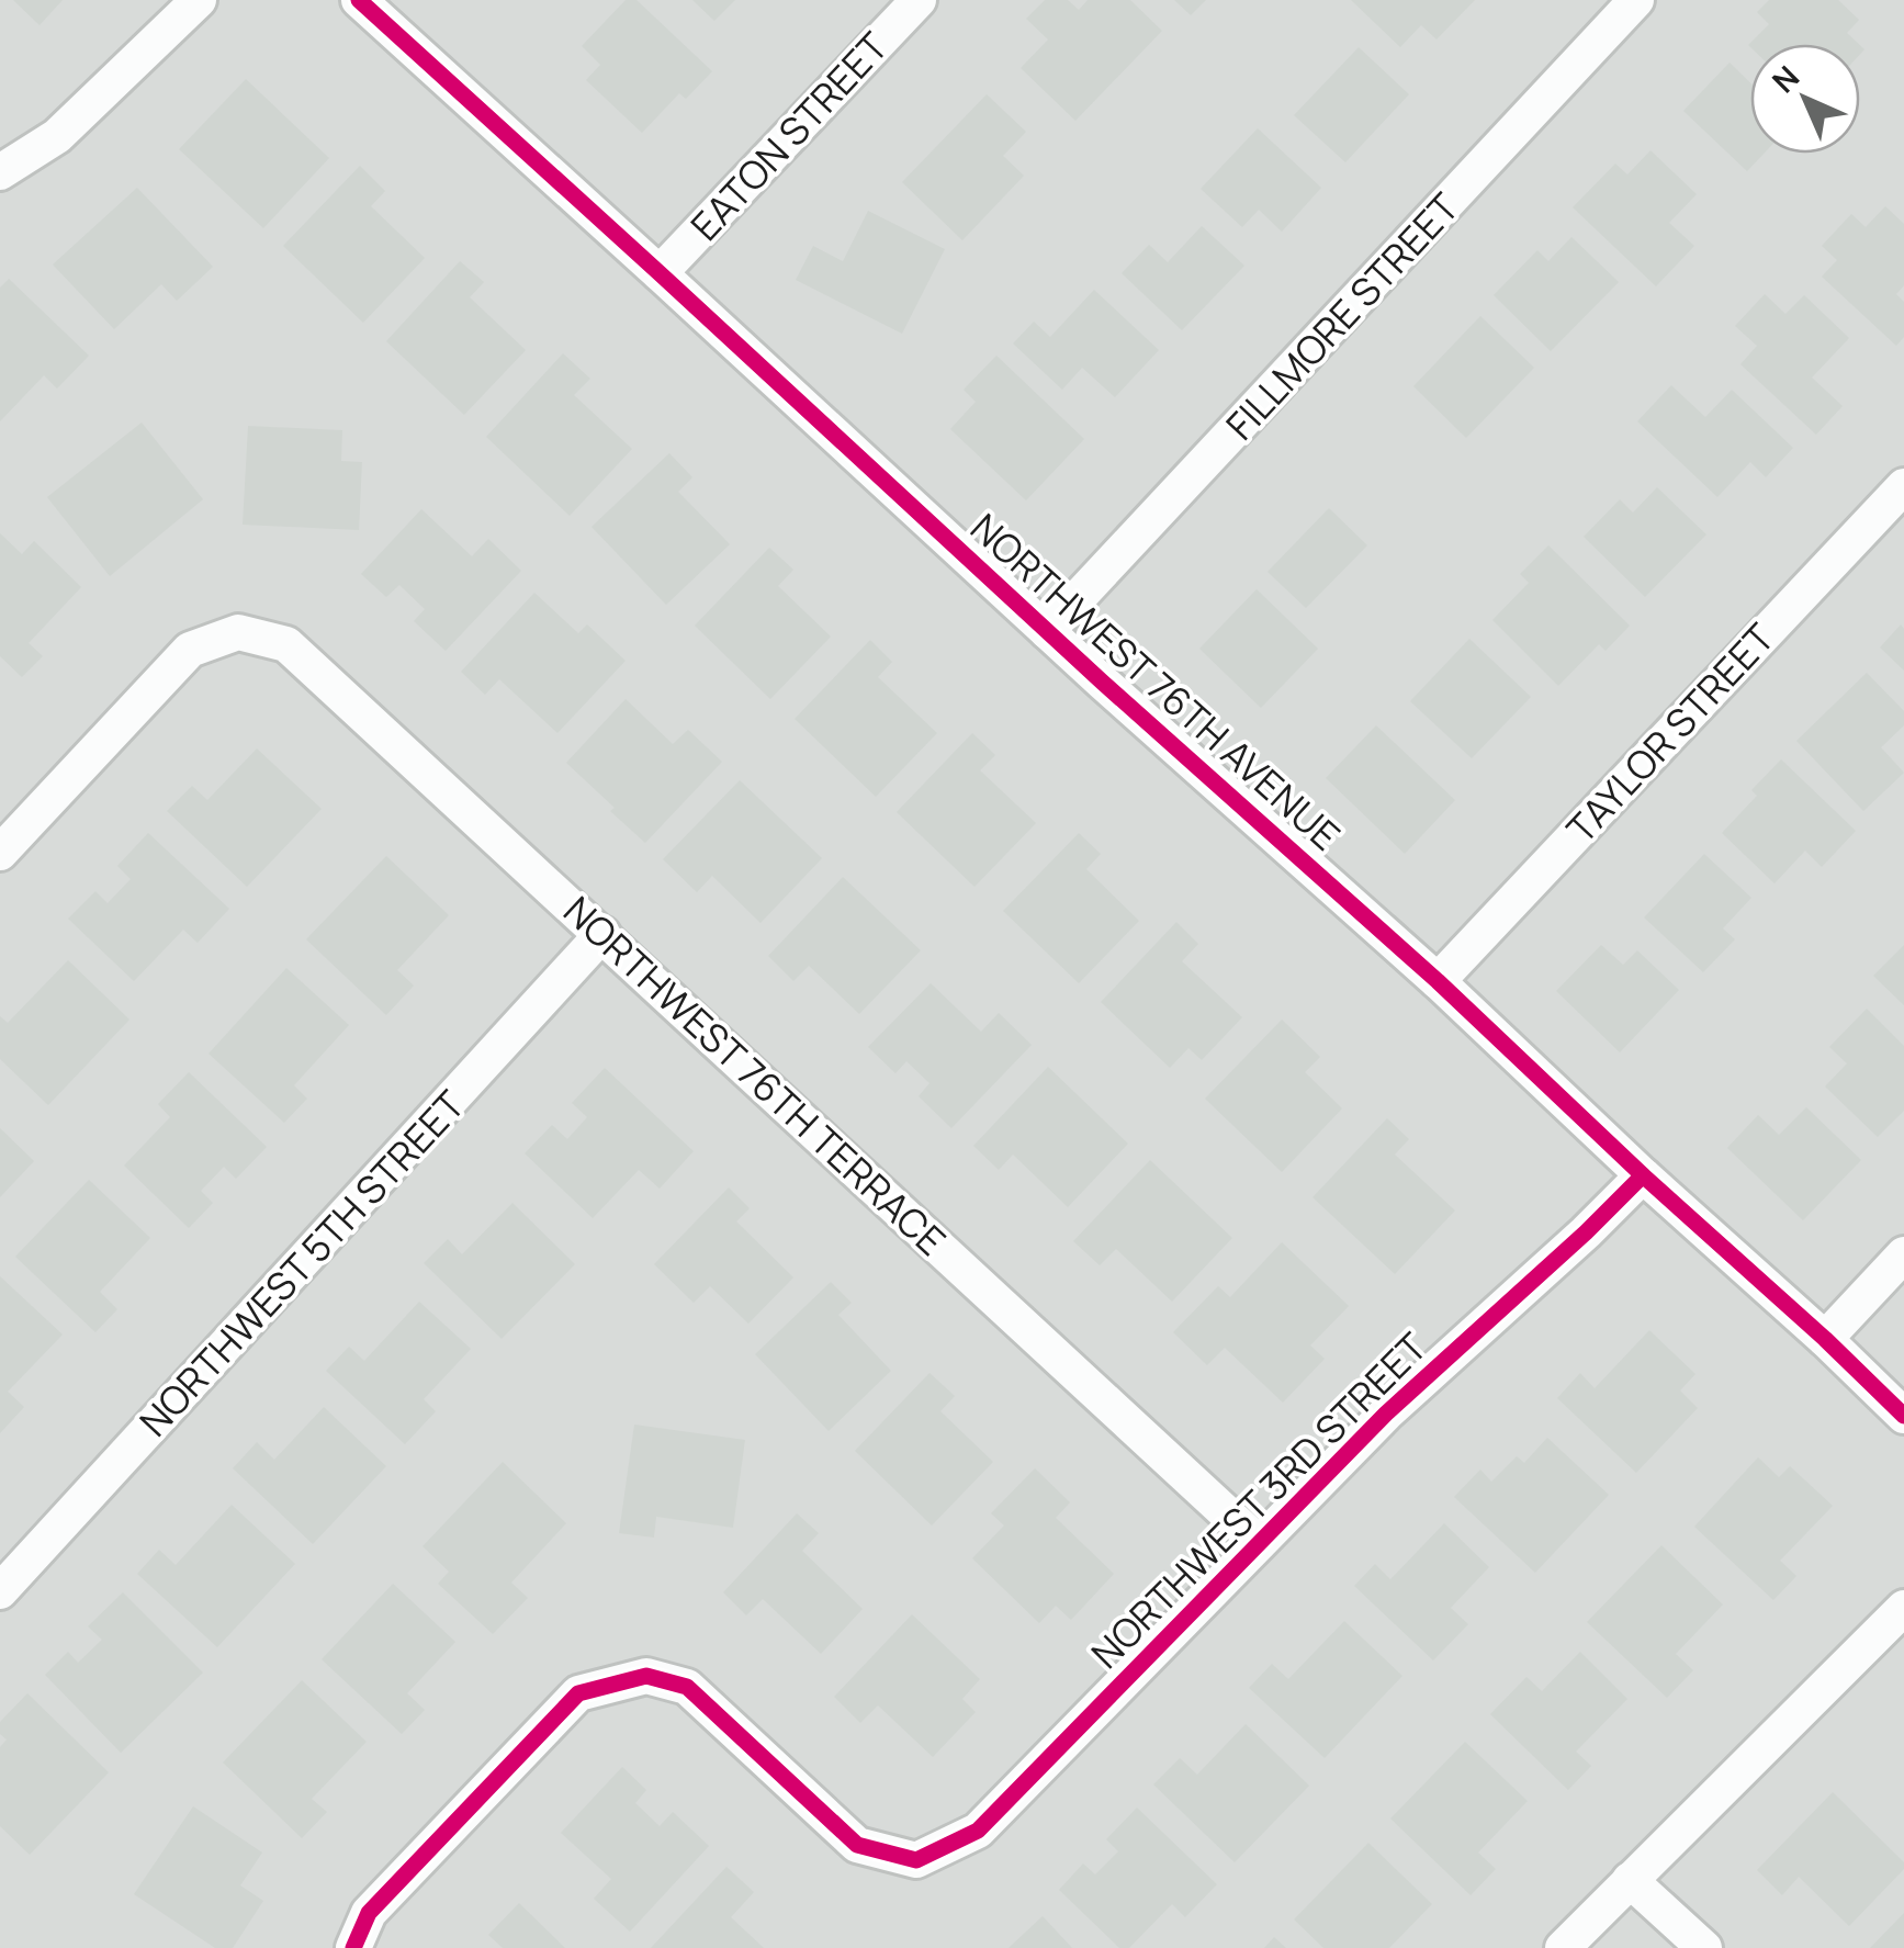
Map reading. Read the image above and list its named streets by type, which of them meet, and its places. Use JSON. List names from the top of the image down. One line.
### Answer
{"streets":{"street":["EATON STREET","FILLMORE STREET","NORTHWEST 76TH AVENUE","TAYLOR STREET","NORTHWEST 76TH TERRACE","NORTHWEST 5TH STREET","NORTHWEST 3RD STREET"]},"crossings":[["EATON STREET","NORTHWEST 76TH AVENUE"],["FILLMORE STREET","NORTHWEST 76TH AVENUE"],["NORTHWEST 76TH AVENUE","TAYLOR STREET"],["NORTHWEST 76TH AVENUE","NORTHWEST 3RD STREET"],["NORTHWEST 76TH TERRACE","NORTHWEST 5TH STREET"],["NORTHWEST 76TH TERRACE","NORTHWEST 3RD STREET"]],"north":"top left"}
